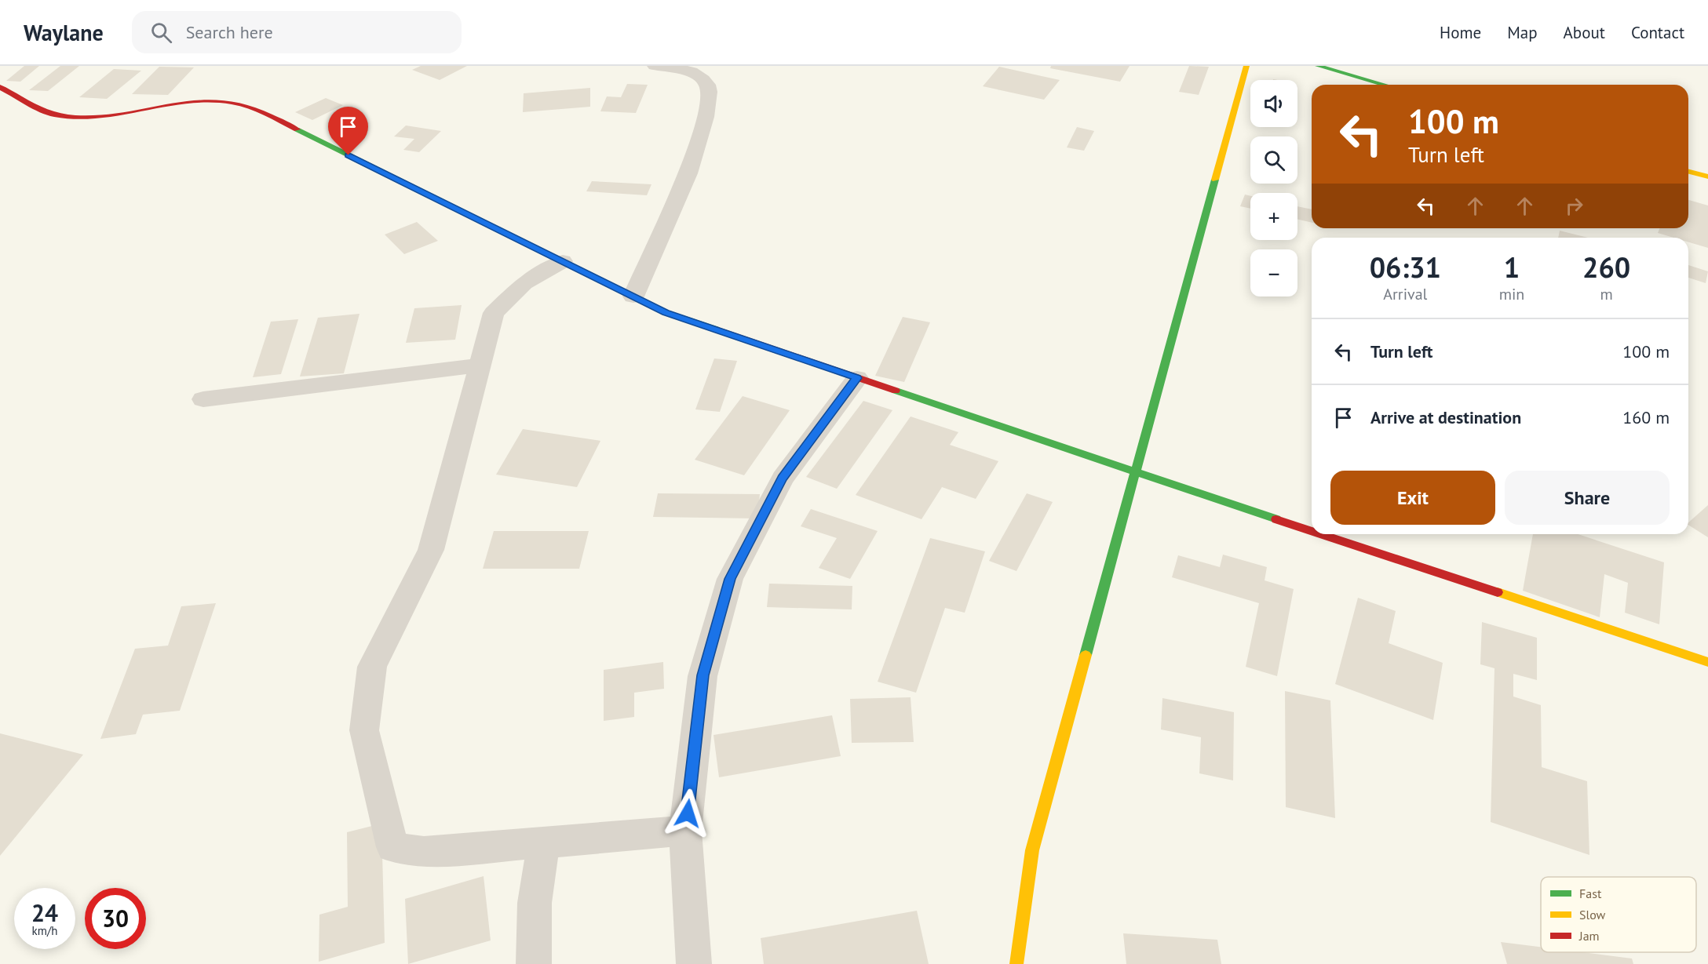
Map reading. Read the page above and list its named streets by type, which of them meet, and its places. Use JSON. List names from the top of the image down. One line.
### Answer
{"legend":["Fast","Slow","Jam"],"page":{"header":"Waylane","search":"Search here","nav":["Home","Map","About","Contact"],"map_buttons":["+","−"],"turn":["100 m","Turn left"],"eta":["06:31","Arrival","1","min","260","m"],"list":[{"name":"Turn left","value":"100 m"},{"name":"Arrive at destination","value":"160 m"}],"buttons":["Exit","Share"],"speed":"24 km/h","limit":"30"}}
